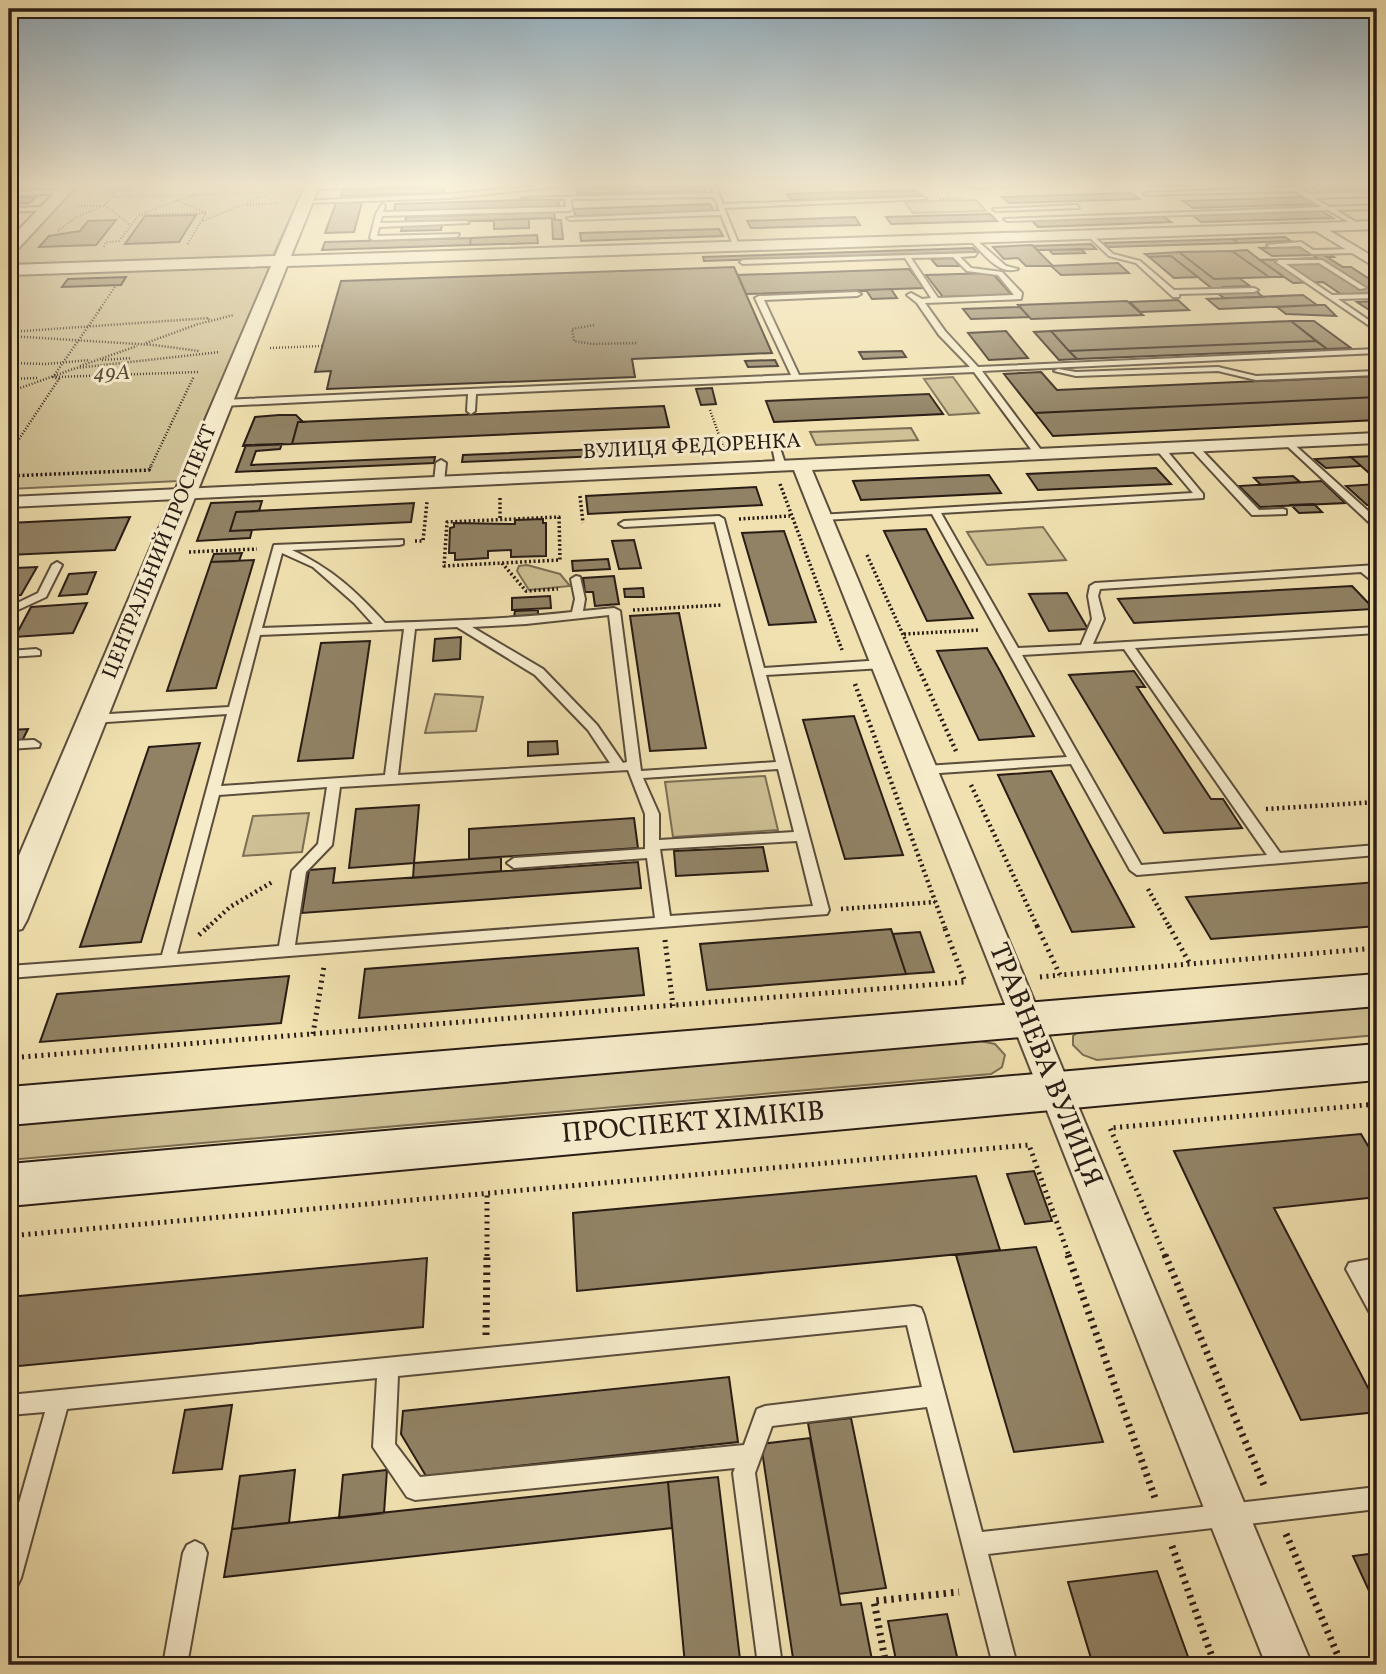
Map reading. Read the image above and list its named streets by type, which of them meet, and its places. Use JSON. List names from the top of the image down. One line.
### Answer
{"streets":{"main road":["ПРОСПЕКТ ХІМІКІВ"],"street":["ВУЛИЦЯ ФЕДОРЕНКА","ЦЕНТРАЛЬНИЙ ПРОСПЕКТ","ТРАВНЕВА ВУЛИЦЯ"]},"crossings":[["ВУЛИЦЯ ФЕДОРЕНКА","ЦЕНТРАЛЬНИЙ ПРОСПЕКТ"],["ВУЛИЦЯ ФЕДОРЕНКА","ТРАВНЕВА ВУЛИЦЯ"],["ТРАВНЕВА ВУЛИЦЯ","ПРОСПЕКТ ХІМІКІВ"]],"parks":["49А"]}
